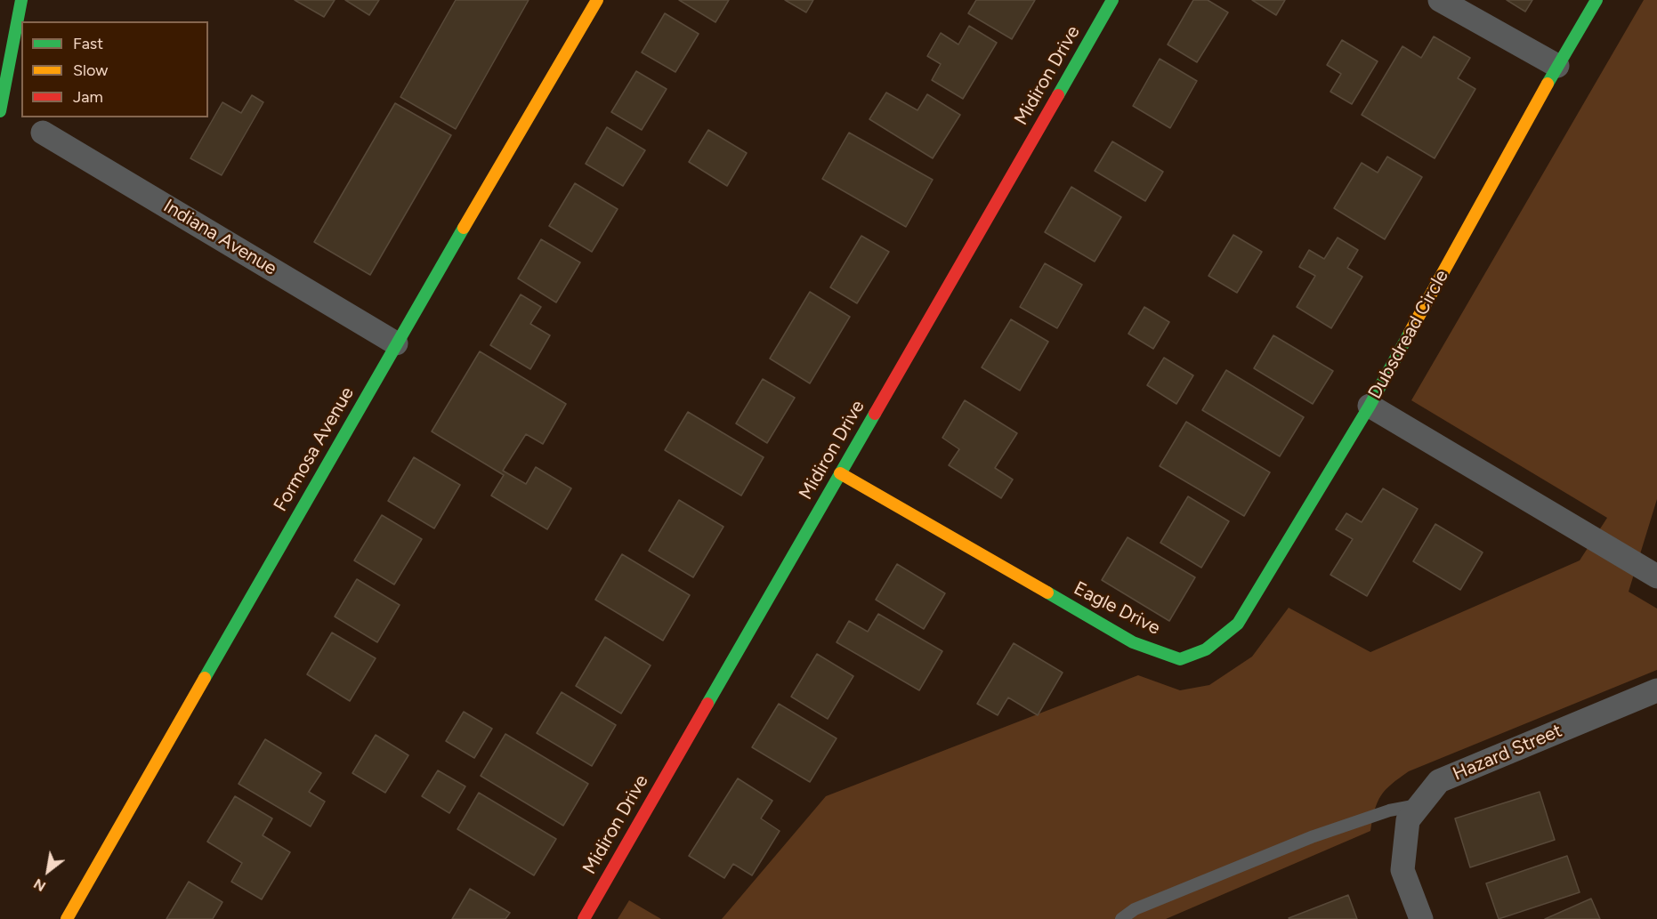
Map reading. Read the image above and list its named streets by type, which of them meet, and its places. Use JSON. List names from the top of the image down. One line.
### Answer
{"streets":{"main road":["Midiron Drive","Dubsdread Circle","Formosa Avenue","Eagle Drive"],"street":["Indiana Avenue","Hazard Street"]},"crossings":[["Midiron Drive","Eagle Drive"],["Indiana Avenue","Formosa Avenue"],["Dubsdread Circle","Eagle Drive"]],"legend":["Fast","Slow","Jam"],"north":"bottom left"}
